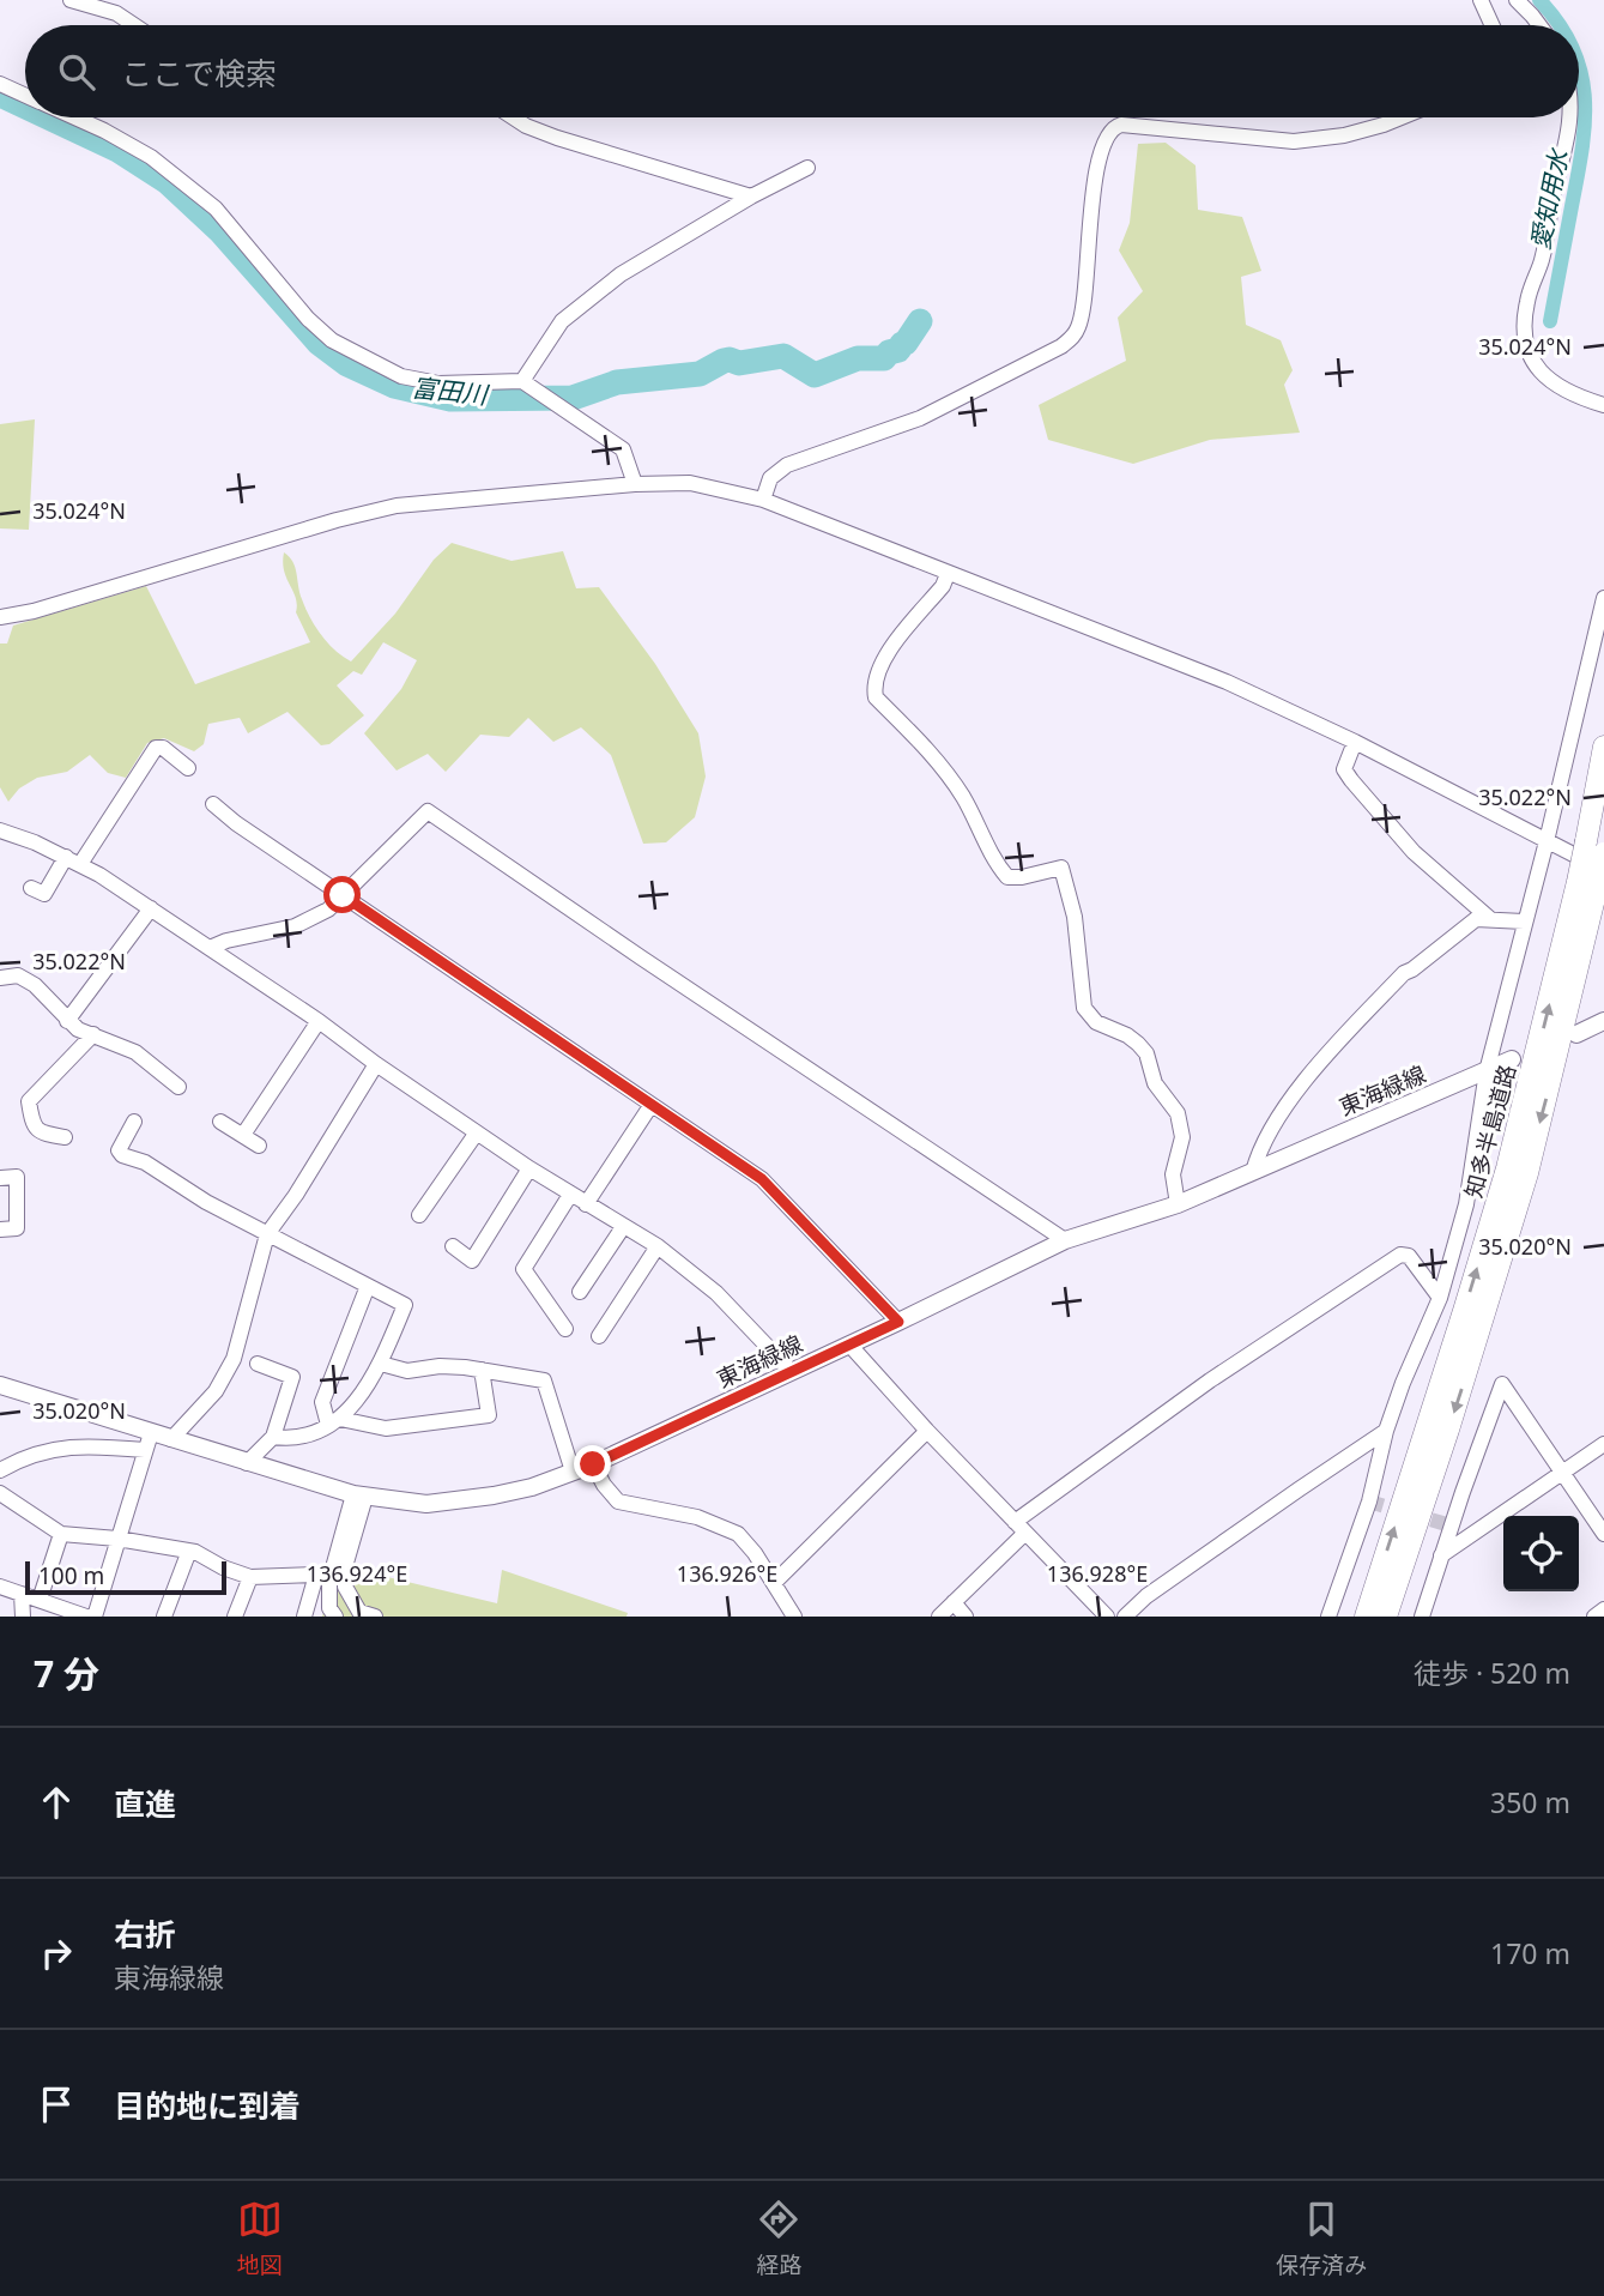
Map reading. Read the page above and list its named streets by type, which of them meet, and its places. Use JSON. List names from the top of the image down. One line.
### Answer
{"streets":{"highway":["知多半島道路"],"main road":["東海緑線"]},"water":["愛知用水","富田川"],"scale_bar":"100 m","page":{"search":"ここで検索","scale":"100 m","heading":["7 分","徒歩 · 520 m"],"list":[["直進","350 m"],["右折","東海緑線","170 m"],"目的地に到着"],"nav":["地図","経路","保存済み"]},"coordinates":["35.024°N","35.022°N","35.020°N","136.924°E","136.926°E","136.928°E"]}
